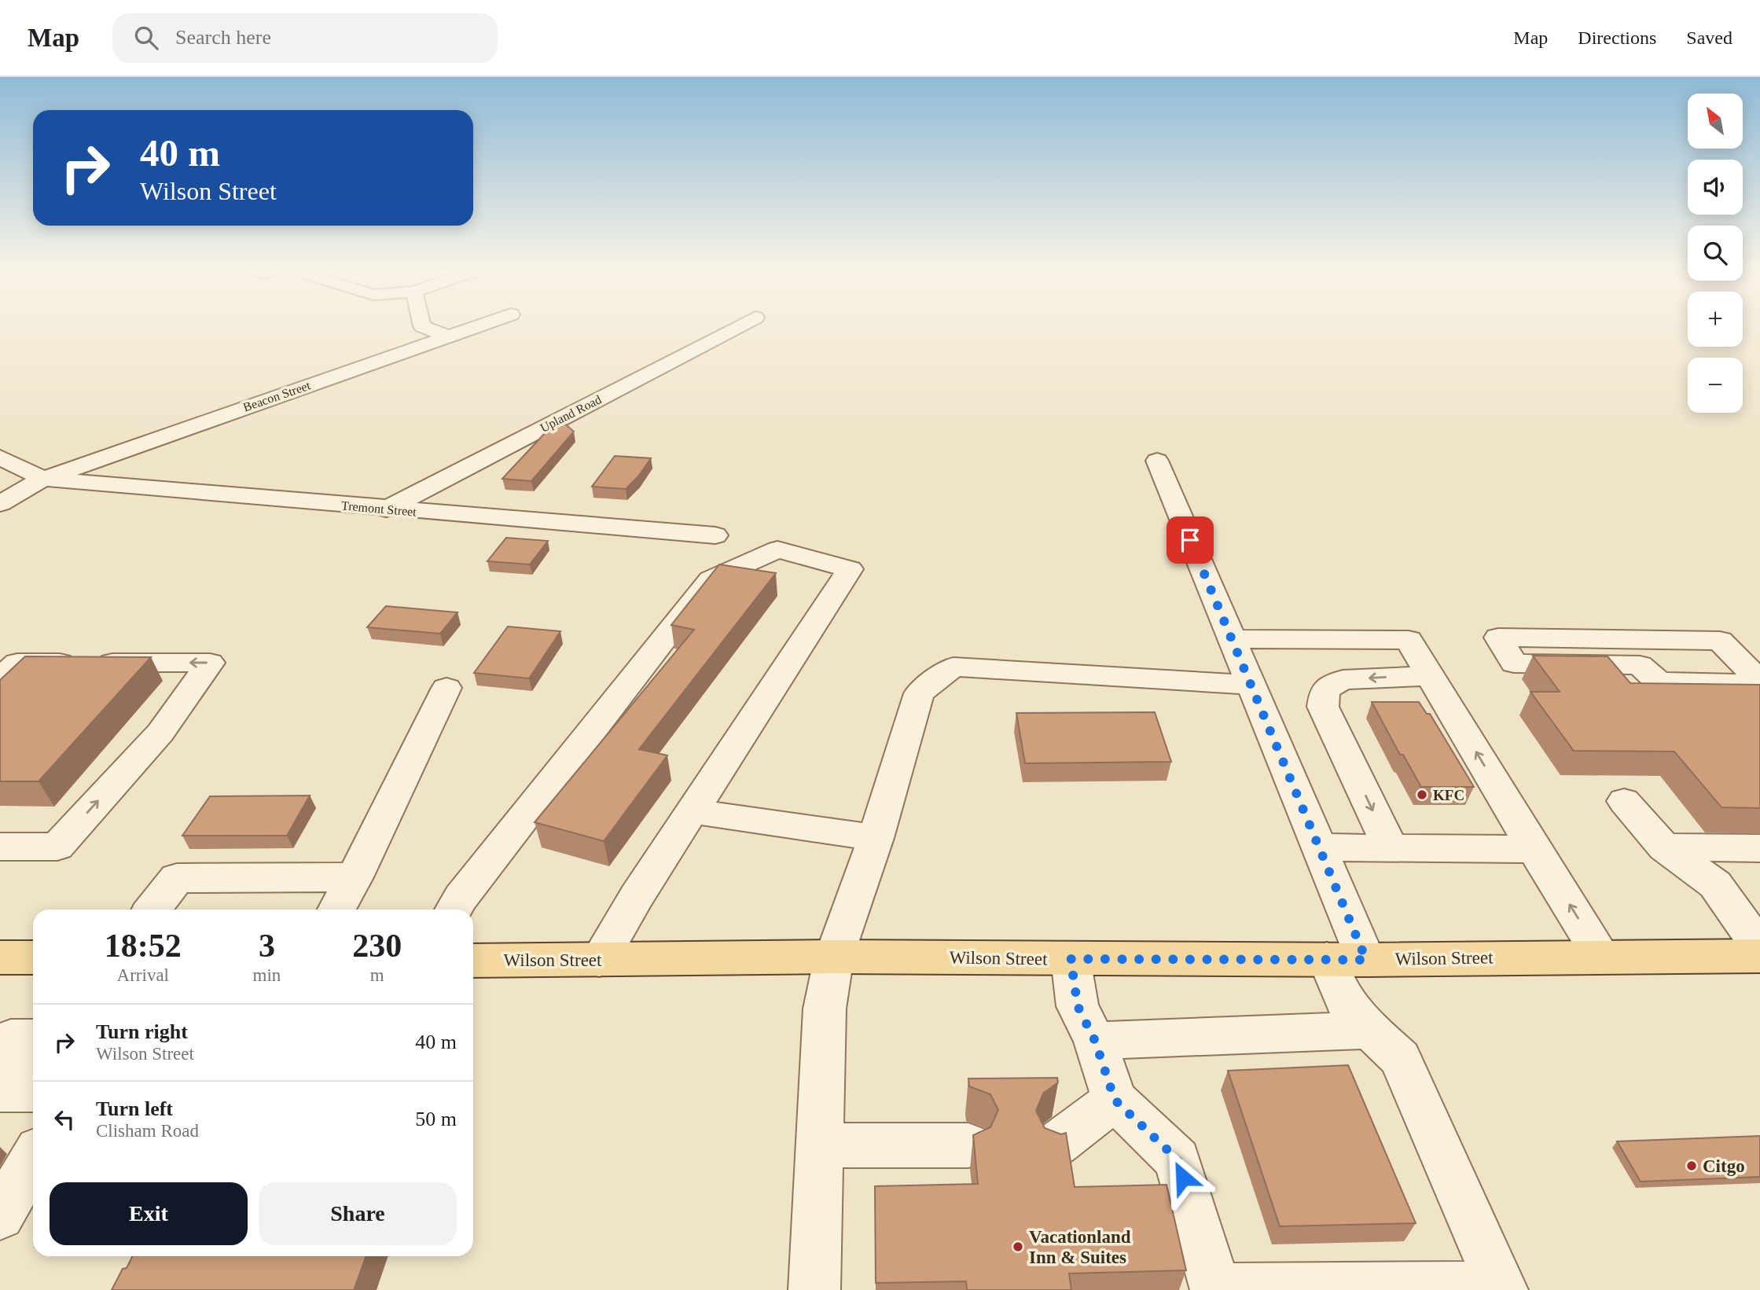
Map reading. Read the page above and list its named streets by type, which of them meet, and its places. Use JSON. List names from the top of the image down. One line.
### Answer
{"streets":{"main road":["Wilson Street"],"street":["Beacon Street","Upland Road","Tremont Street"]},"crossings":[["Beacon Street","Tremont Street"],["Upland Road","Tremont Street"]],"places":["KFC","Citgo","Vacationland Inn & Suites"],"north":"top left","page":{"header":"Map","search":"Search here","nav":["Map","Directions","Saved"],"map_buttons":["+","−"],"turn":["40 m","Wilson Street"],"eta":["18:52","Arrival","3","min","230","m"],"list":[{"name":"Turn right","note":"Wilson Street","value":"40 m"},{"name":"Turn left","note":"Clisham Road","value":"50 m"}],"buttons":["Exit","Share"]}}
